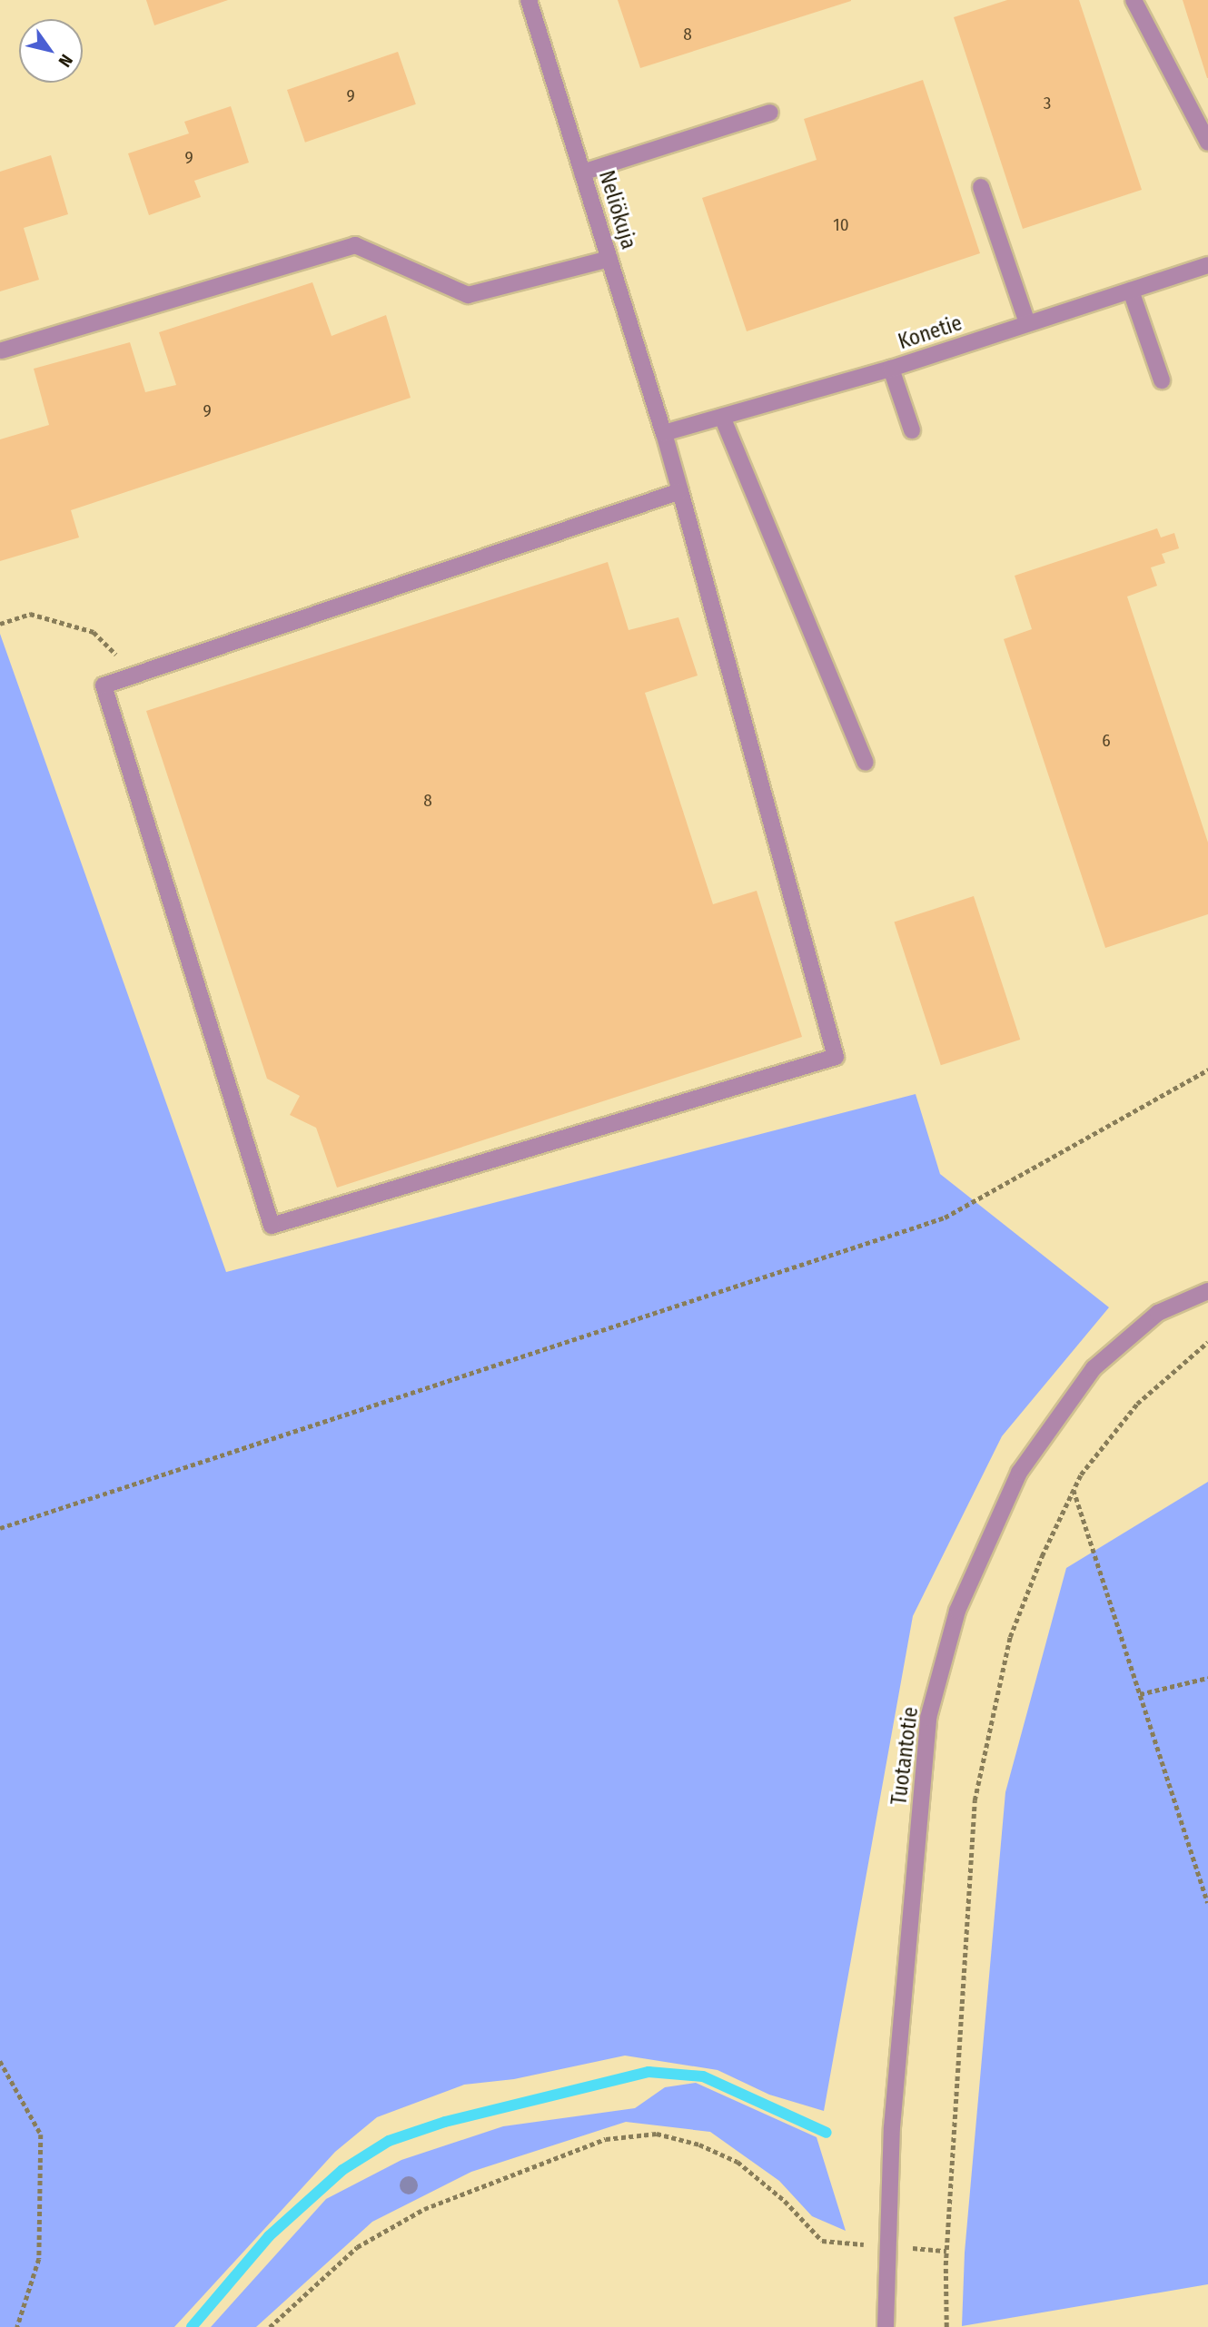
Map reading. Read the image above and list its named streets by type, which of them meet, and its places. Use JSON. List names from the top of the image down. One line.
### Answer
{"streets":{"street":["Neliökuja","Konetie","Tuotantotie"]},"crossings":[["Neliökuja","Konetie"]],"house_numbers":["8","9","3","9","10","9","6","8"],"north":"bottom right"}
